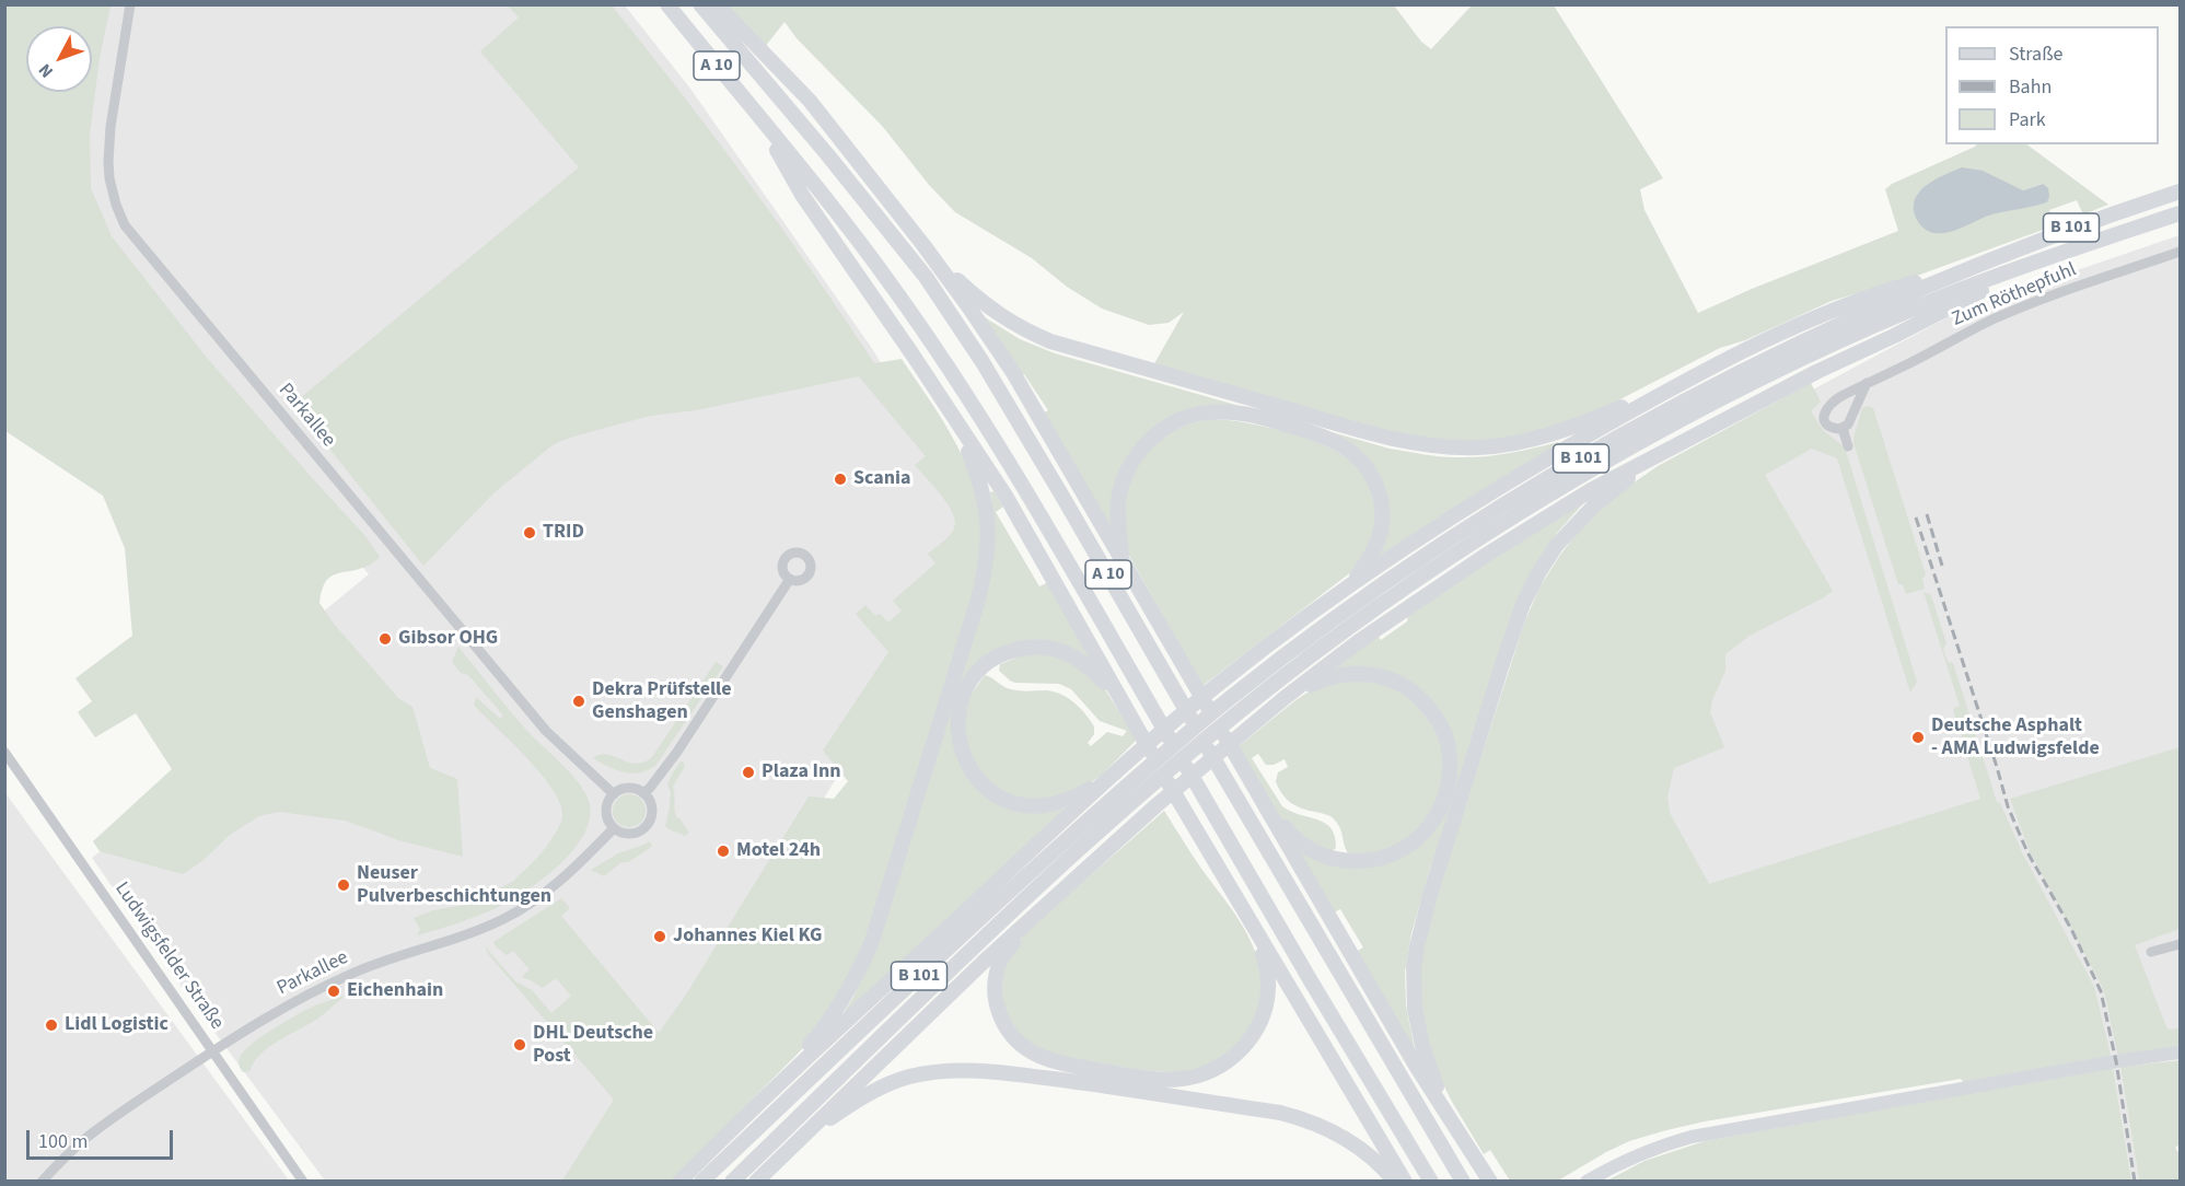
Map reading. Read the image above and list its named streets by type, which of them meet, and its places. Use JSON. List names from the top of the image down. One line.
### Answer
{"streets":{"highway":["A 10","B 101"],"street":["Zum Röthepfuhl","Parkallee","Ludwigsfelder Straße"]},"crossings":[["Parkallee","Ludwigsfelder Straße"]],"places":["Scania","TRID","Gibsor OHG","Dekra Prüfstelle Genshagen","Deutsche Asphalt - AMA Ludwigsfelde","Plaza Inn","Motel 24h","Neuser Pulverbeschichtungen","Johannes Kiel KG","Eichenhain","Lidl Logistic","DHL Deutsche Post"],"legend":["Straße","Bahn","Park"],"scale_bar":"100 m","north":"bottom left"}
